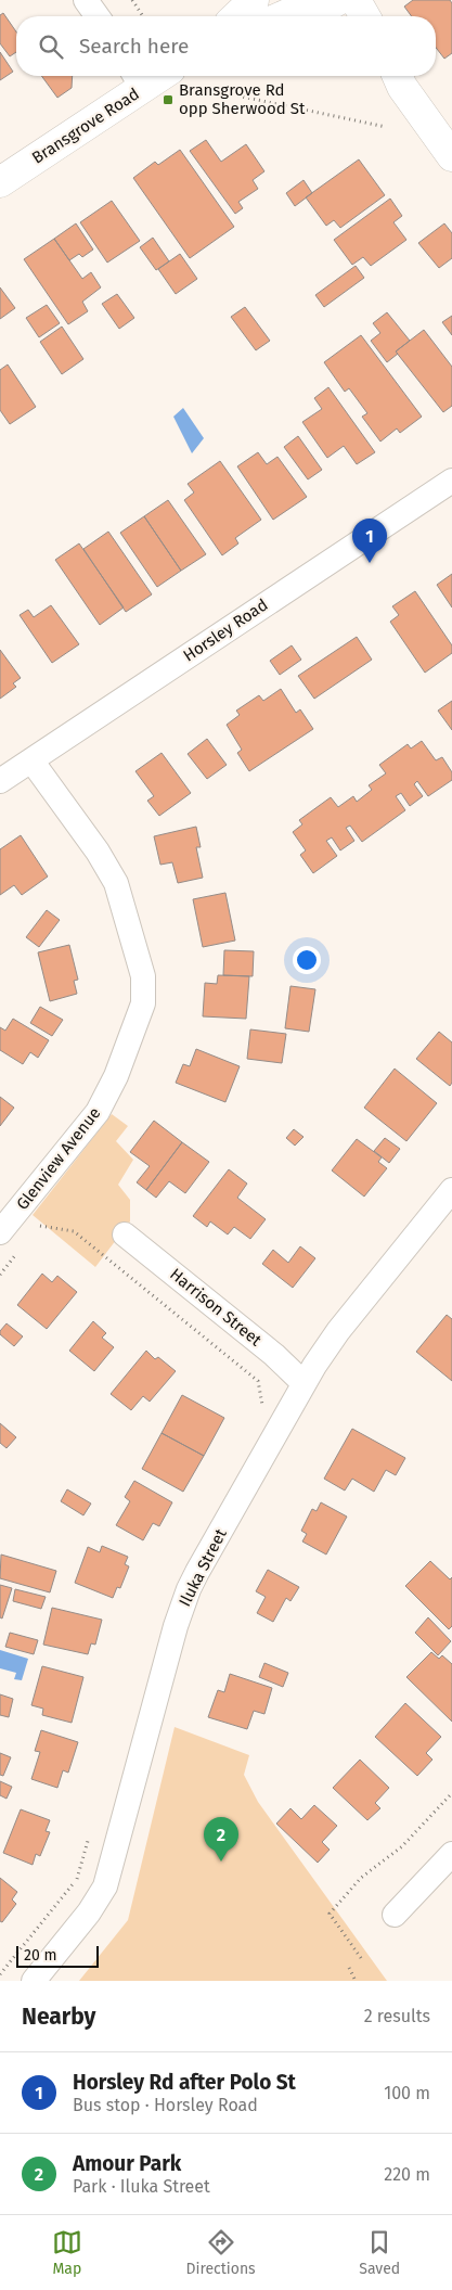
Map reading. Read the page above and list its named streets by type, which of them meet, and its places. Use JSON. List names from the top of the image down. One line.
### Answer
{"streets":{"main road":["Bransgrove Road"],"street":["Horsley Road","Glenview Avenue","Harrison Street","Iluka Street"]},"crossings":[["Horsley Road","Glenview Avenue"],["Harrison Street","Iluka Street"]],"places":{"transit":["Bransgrove Rd opp Sherwood St"]},"scale_bar":"20 m","page":{"search":"Search here","pins":["1","2"],"scale":"20 m","heading":["Nearby","2 results"],"list":[{"mark":"1","name":"Horsley Rd after Polo St","note":"Bus stop · Horsley Road","value":"100 m"},{"mark":"2","name":"Amour Park","note":"Park · Iluka Street","value":"220 m"}],"nav":["Map","Directions","Saved"]}}
